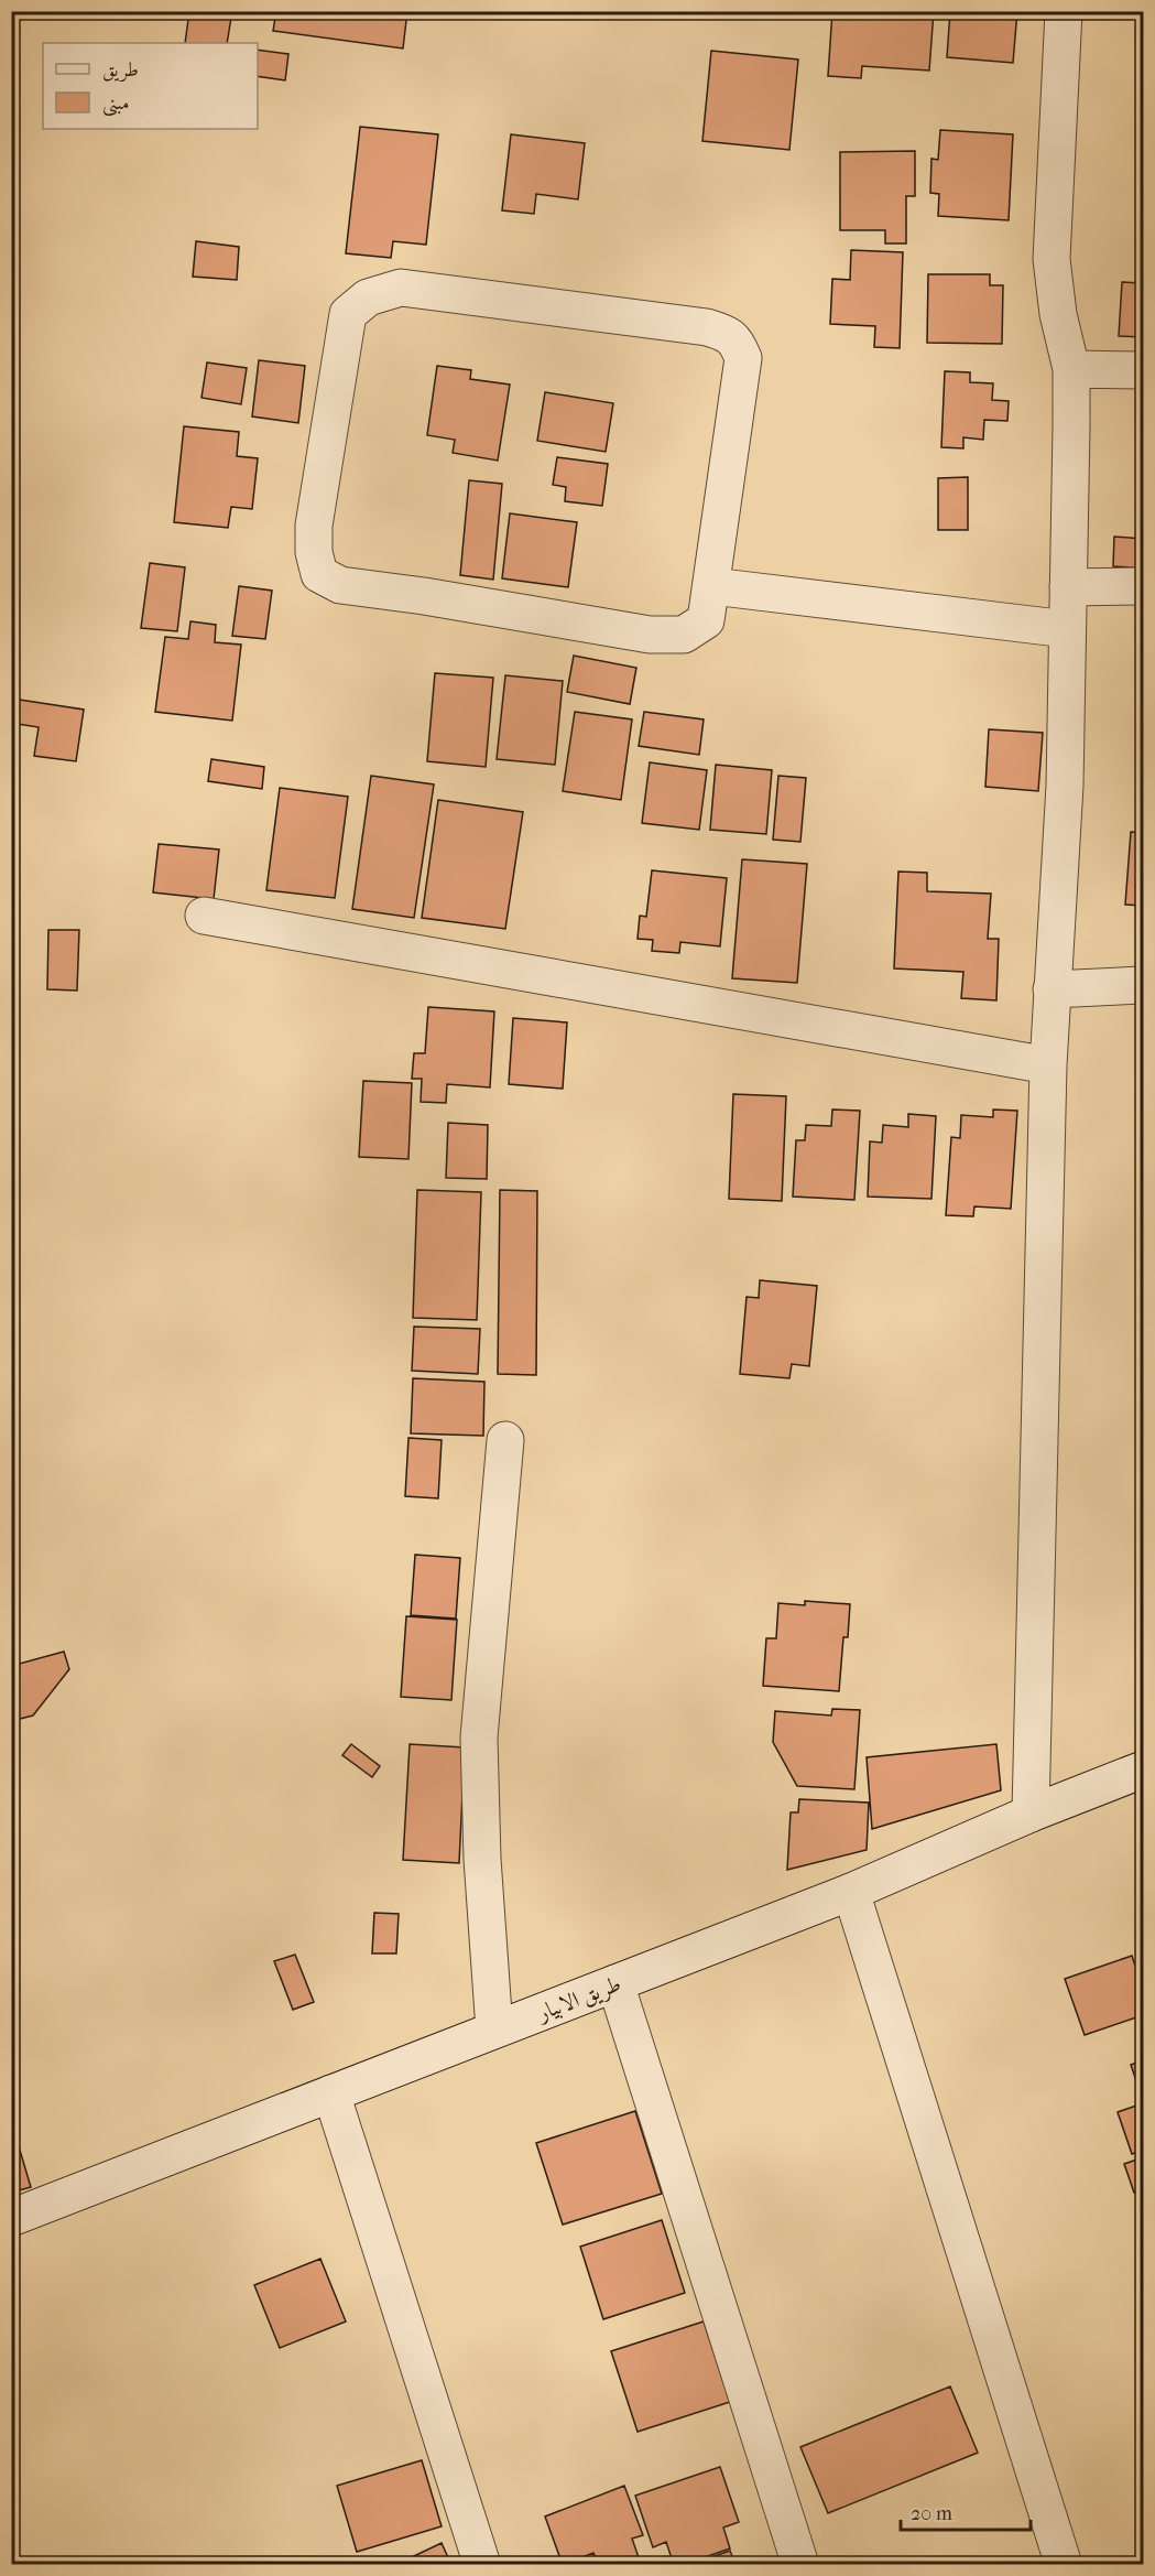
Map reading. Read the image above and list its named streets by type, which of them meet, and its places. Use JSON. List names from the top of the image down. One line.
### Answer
{"streets":{"street":["طريق الابيار"]},"legend":["طريق","مبنى"],"scale_bar":"20 m"}
